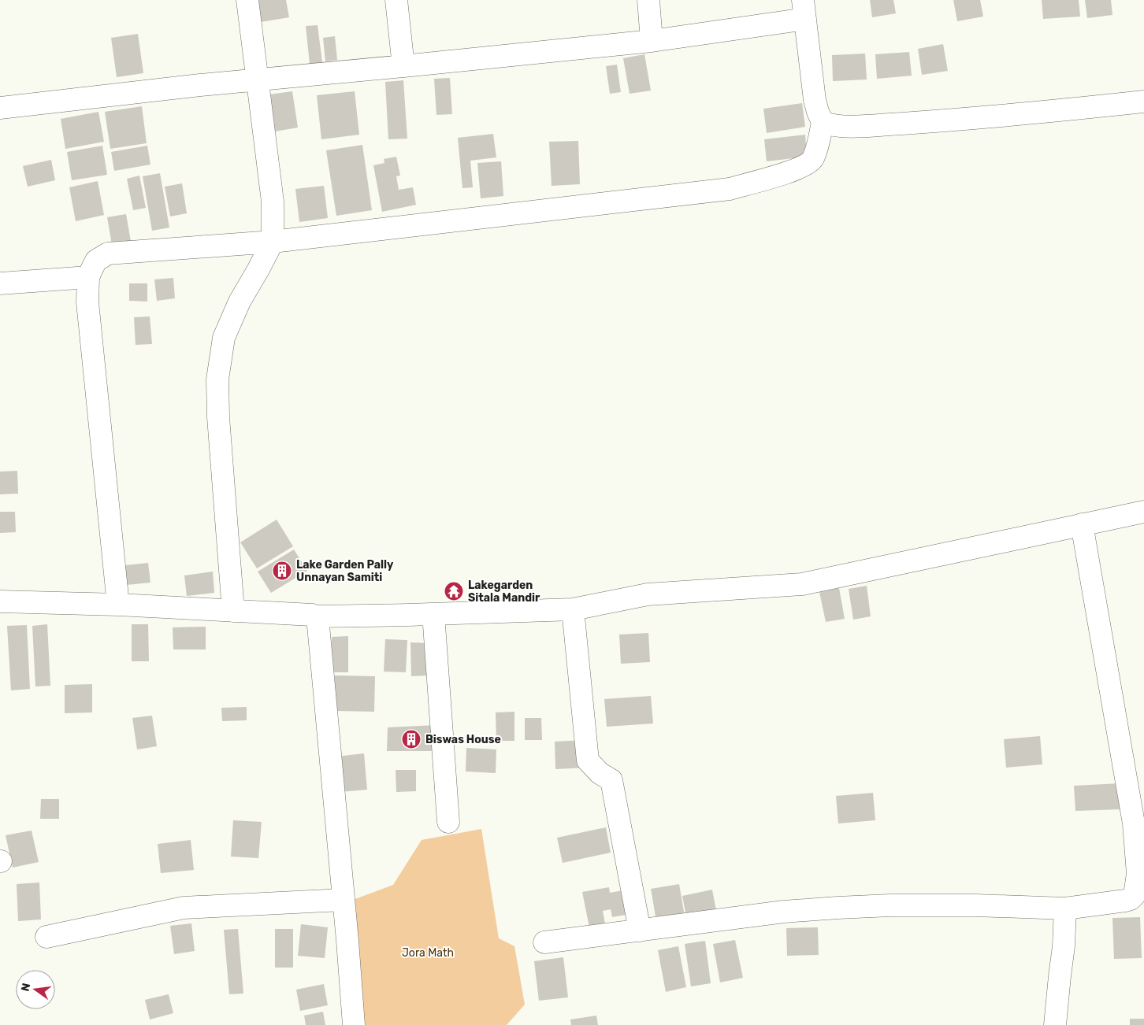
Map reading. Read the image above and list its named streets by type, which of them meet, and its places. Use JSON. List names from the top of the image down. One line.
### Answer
{"parks":["Jora Math"],"places":{"building":["Lake Garden Pally Unnayan Samiti","Biswas House"],"temple":["Lakegarden Sitala Mandir"]},"north":"left"}
